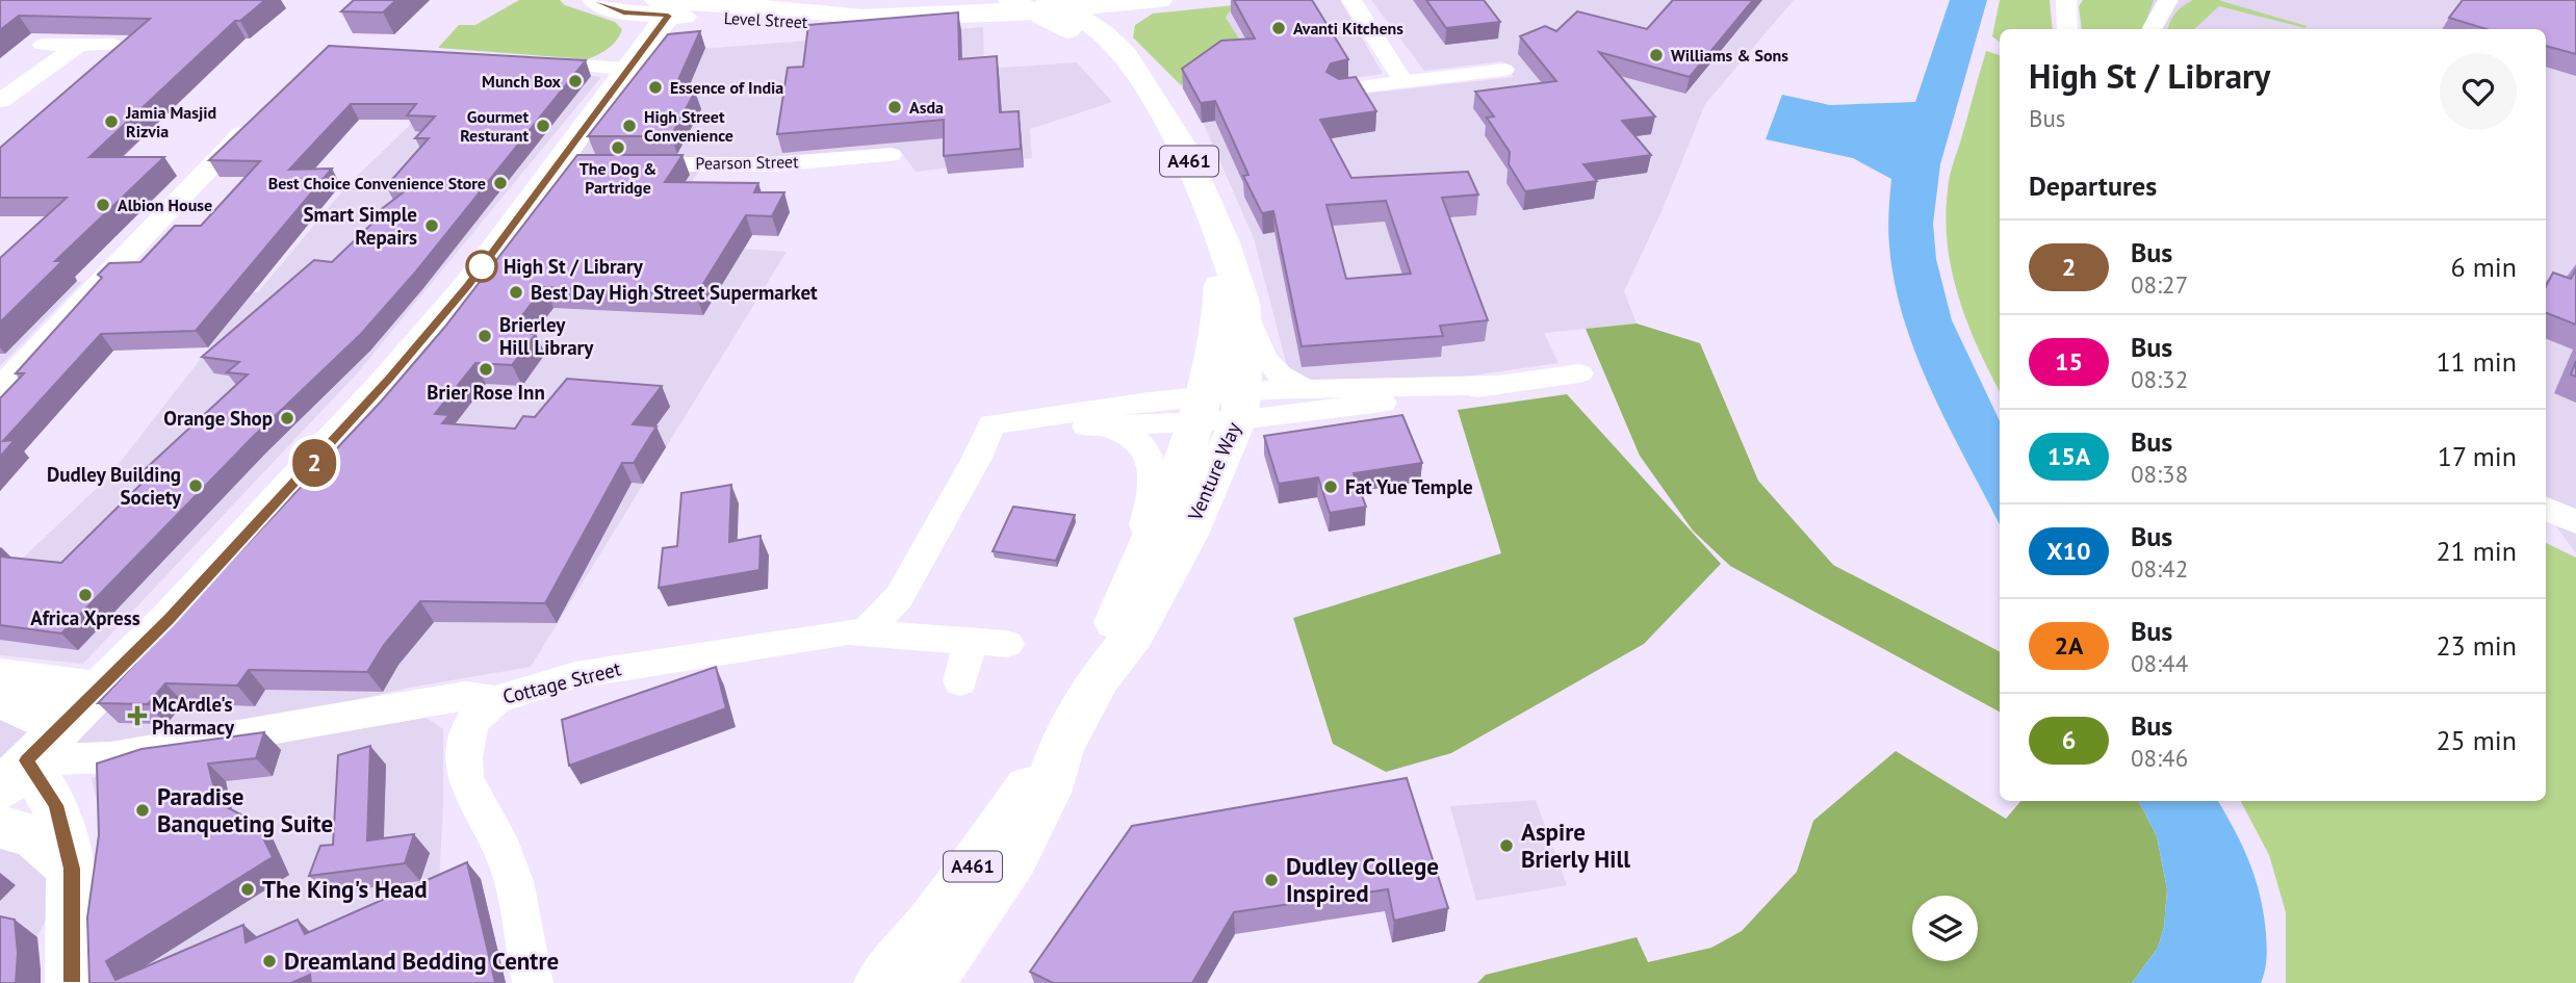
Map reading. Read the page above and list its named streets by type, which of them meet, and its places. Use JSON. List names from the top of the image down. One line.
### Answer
{"streets":{"main road":["Level Street","A461","Venture Way"],"street":["Pearson Street","Cottage Street"]},"crossings":[["Level Street","Venture Way"]],"places":{"other":["Avanti Kitchens","Williams & Sons","Munch Box","Essence of India","Asda","Jamia Masjid Rizvia","Gourmet Resturant","High Street Convenience","The Dog & Partridge","Best Choice Convenience Store","Albion House","Smart Simple Repairs","High St / Library","Best Day High Street Supermarket","Brierley Hill Library","Brier Rose Inn","Orange Shop","Dudley Building Society","Fat Yue Temple","Africa Xpress","Paradise Banqueting Suite","Aspire Brierly Hill","Dudley College Inspired","The King's Head","Dreamland Bedding Centre"],"health":["McArdle's Pharmacy"]},"lines":["bus line 2"],"page":{"on_map":"2","heading":[["High St / Library","Bus"],"Departures"],"list":[{"mark":"2","name":"Bus","note":"08:27","value":"6 min"},{"mark":"15","name":"Bus","note":"08:32","value":"11 min"},{"mark":"15A","name":"Bus","note":"08:38","value":"17 min"},{"mark":"X10","name":"Bus","note":"08:42","value":"21 min"},{"mark":"2A","name":"Bus","note":"08:44","value":"23 min"},{"mark":"6","name":"Bus","note":"08:46","value":"25 min"}]}}
